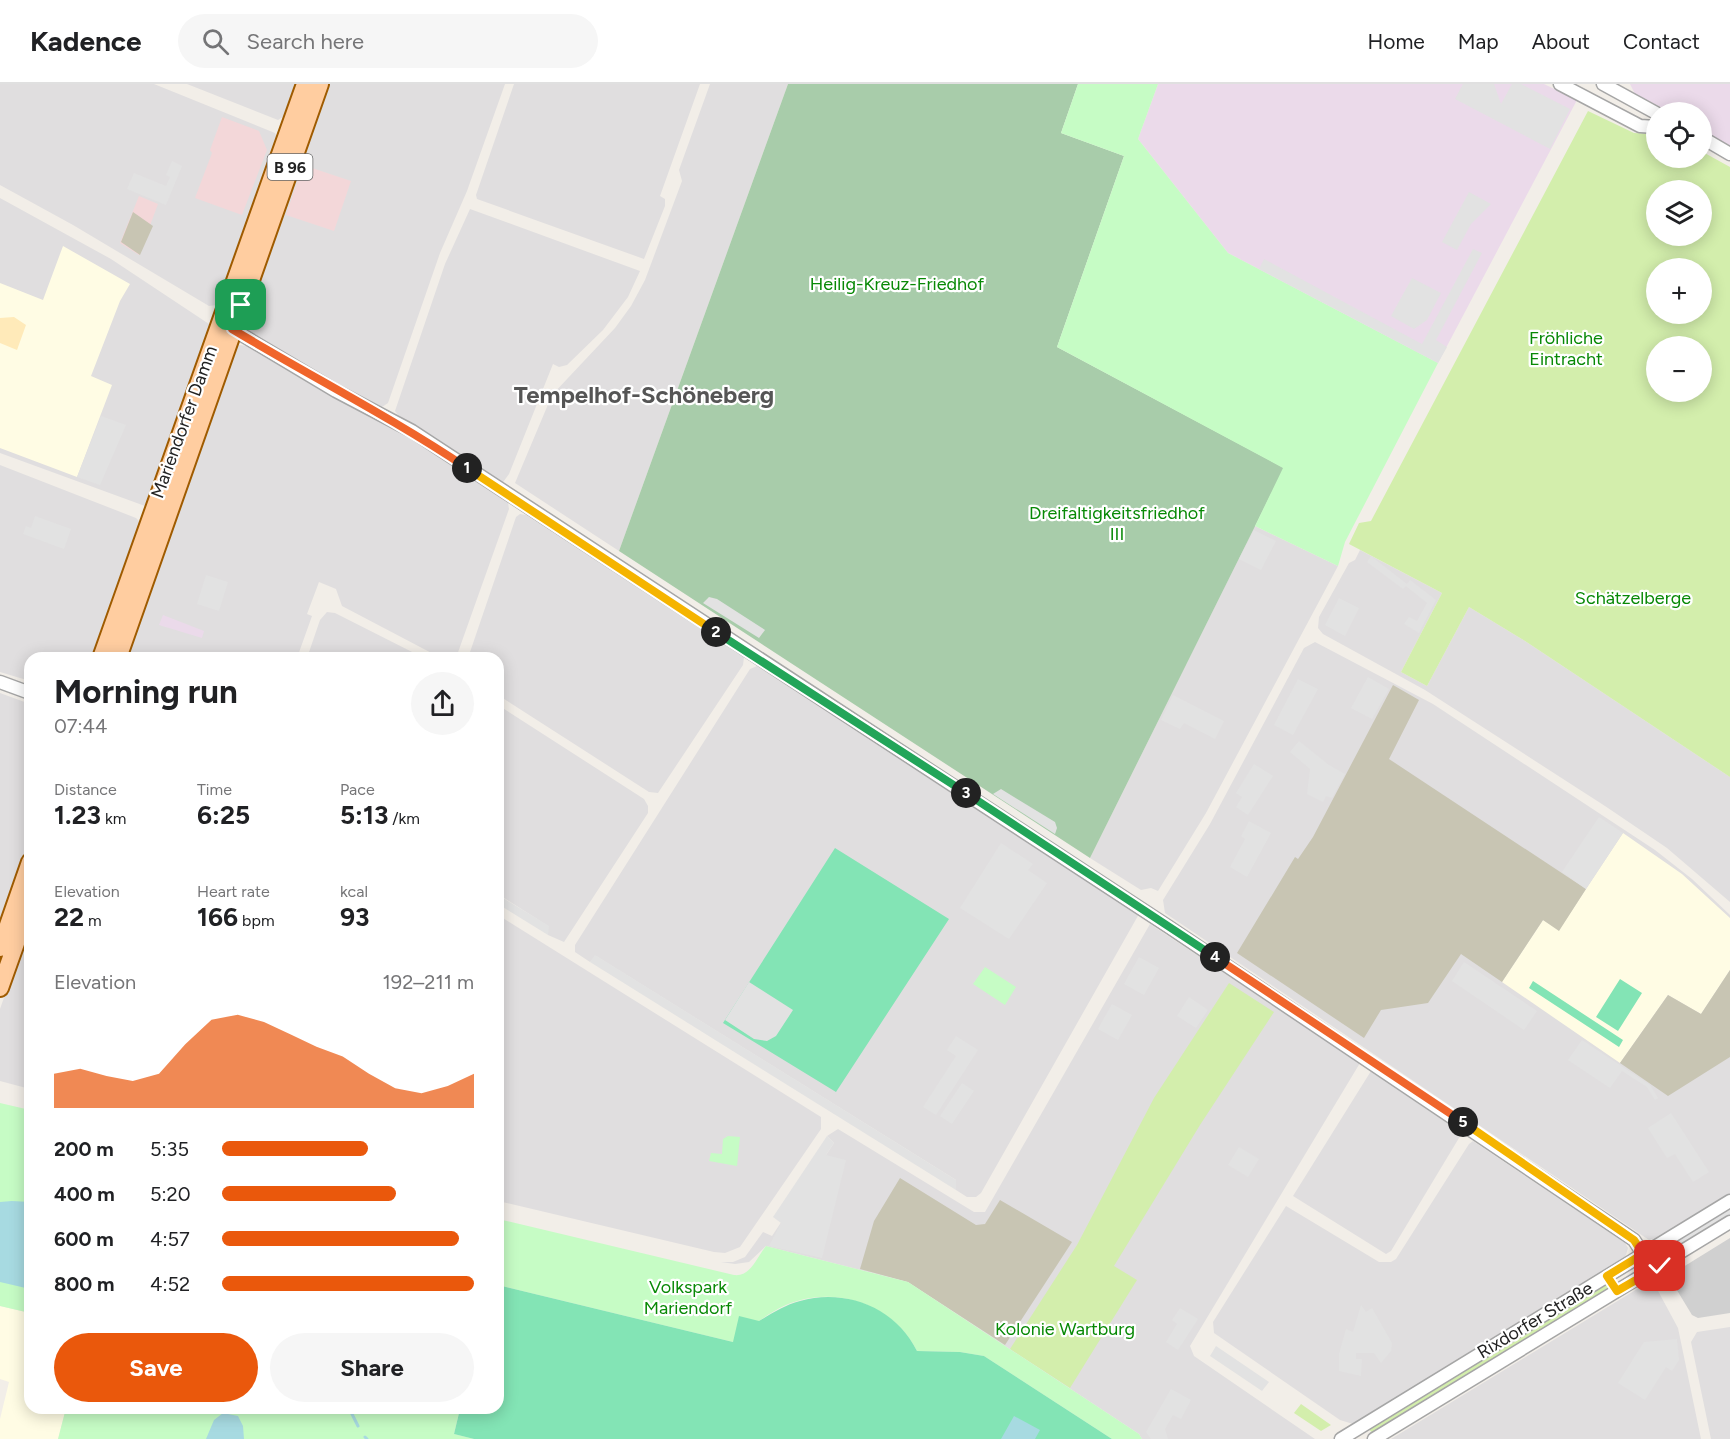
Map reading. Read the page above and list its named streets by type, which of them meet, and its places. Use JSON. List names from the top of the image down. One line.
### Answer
{"streets":{"main road":["B 96","Mariendorfer Damm"],"street":["Rixdorfer Straße"]},"districts":["Tempelhof-Schöneberg"],"parks":["Heilig-Kreuz-Friedhof","Fröhliche Eintracht","Dreifaltigkeitsfriedhof III","Schätzelberge","Volkspark Mariendorf","Kolonie Wartburg"],"page":{"header":"Kadence","search":"Search here","nav":["Home","Map","About","Contact"],"map_buttons":["+","−"],"pins":["1","2","3","4","5"],"heading":["Morning run","07:44"],"stats":[["Distance","1.23 km"],["Time","6:25"],["Pace","5:13 /km"],["Elevation","22 m"],["Heart rate","166 bpm"],["kcal","93"]],"chart":["Elevation","192–211 m"],"list":[{"name":"200 m","note":"5:35"},{"name":"400 m","note":"5:20"},{"name":"600 m","note":"4:57"},{"name":"800 m","note":"4:52"}],"buttons":["Save","Share"]}}
